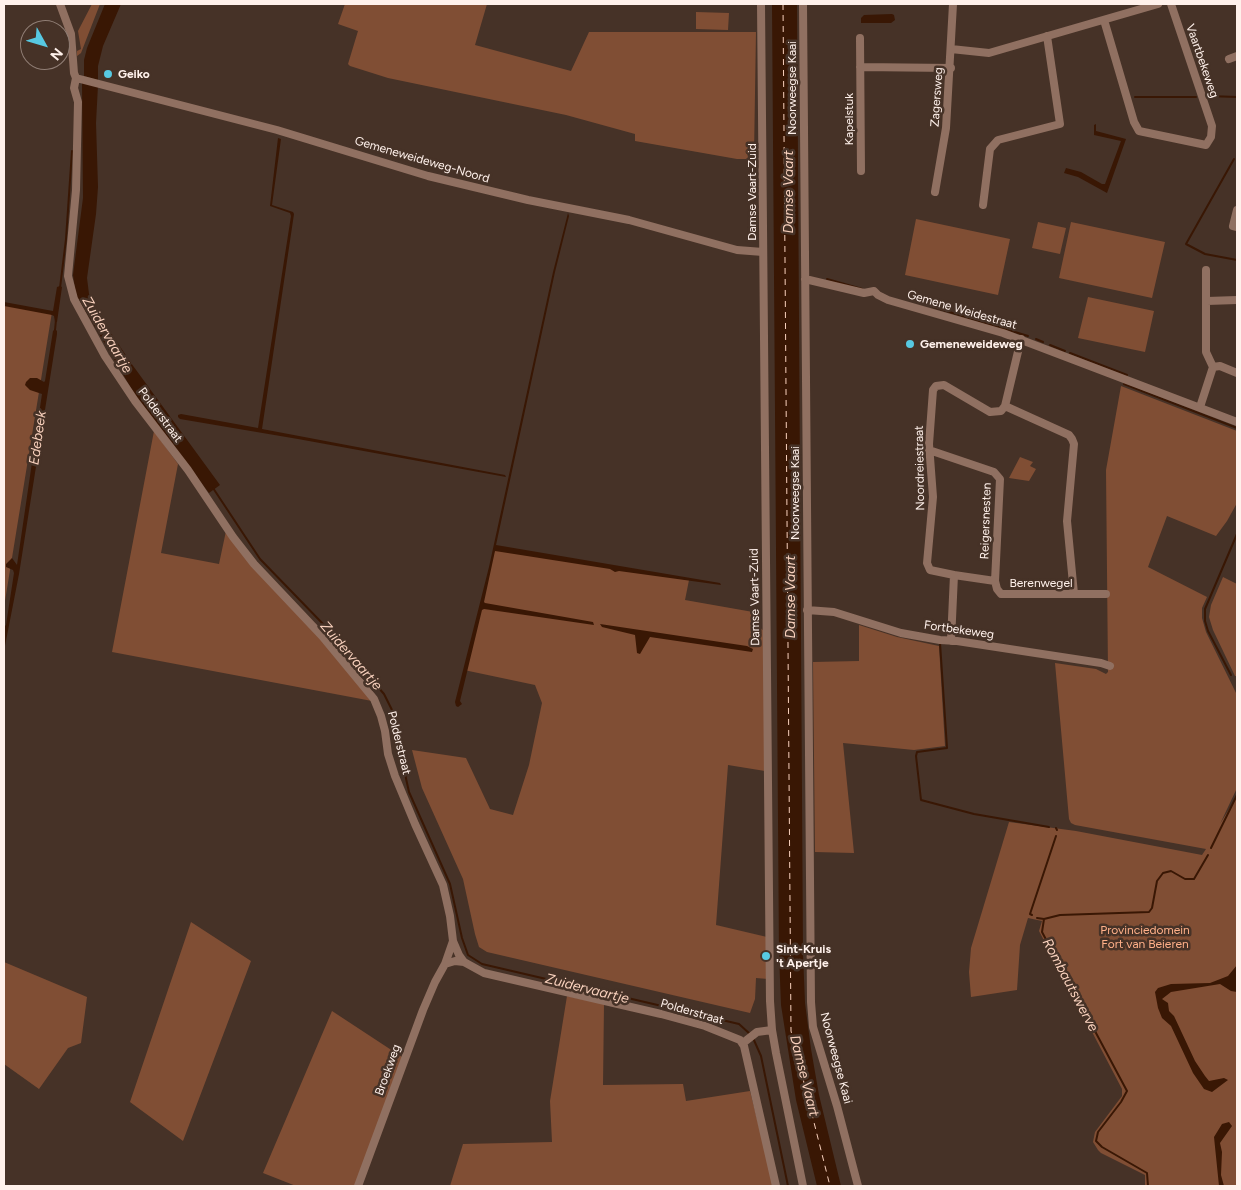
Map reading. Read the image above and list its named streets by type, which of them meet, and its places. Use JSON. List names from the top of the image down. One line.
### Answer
{"streets":{"street":["Vaartbekeweg","Noorweegse Kaai","Zagersweg","Kapelstuk","Gemeneweideweg-Noord","Damse Vaart-Zuid","Gemene Weidestraat","Polderstraat","Noordreiestraat","Reigersnesten","Berenwegel","Fortbekeweg","Broekweg"]},"crossings":[["Noorweegse Kaai","Gemene Weidestraat"],["Noorweegse Kaai","Fortbekeweg"],["Gemeneweideweg-Noord","Damse Vaart-Zuid"],["Gemeneweideweg-Noord","Polderstraat"],["Polderstraat","Broekweg"],["Noordreiestraat","Reigersnesten"],["Noordreiestraat","Berenwegel"],["Reigersnesten","Berenwegel"]],"water":["Damse Vaart","Zuidervaartje","Edebeek","Rombautswerve"],"parks":["Provinciedomein Fort van Beieren"],"places":["Geiko","Gemeneweideweg","Sint-Kruis 't Apertje"],"north":"bottom right"}
